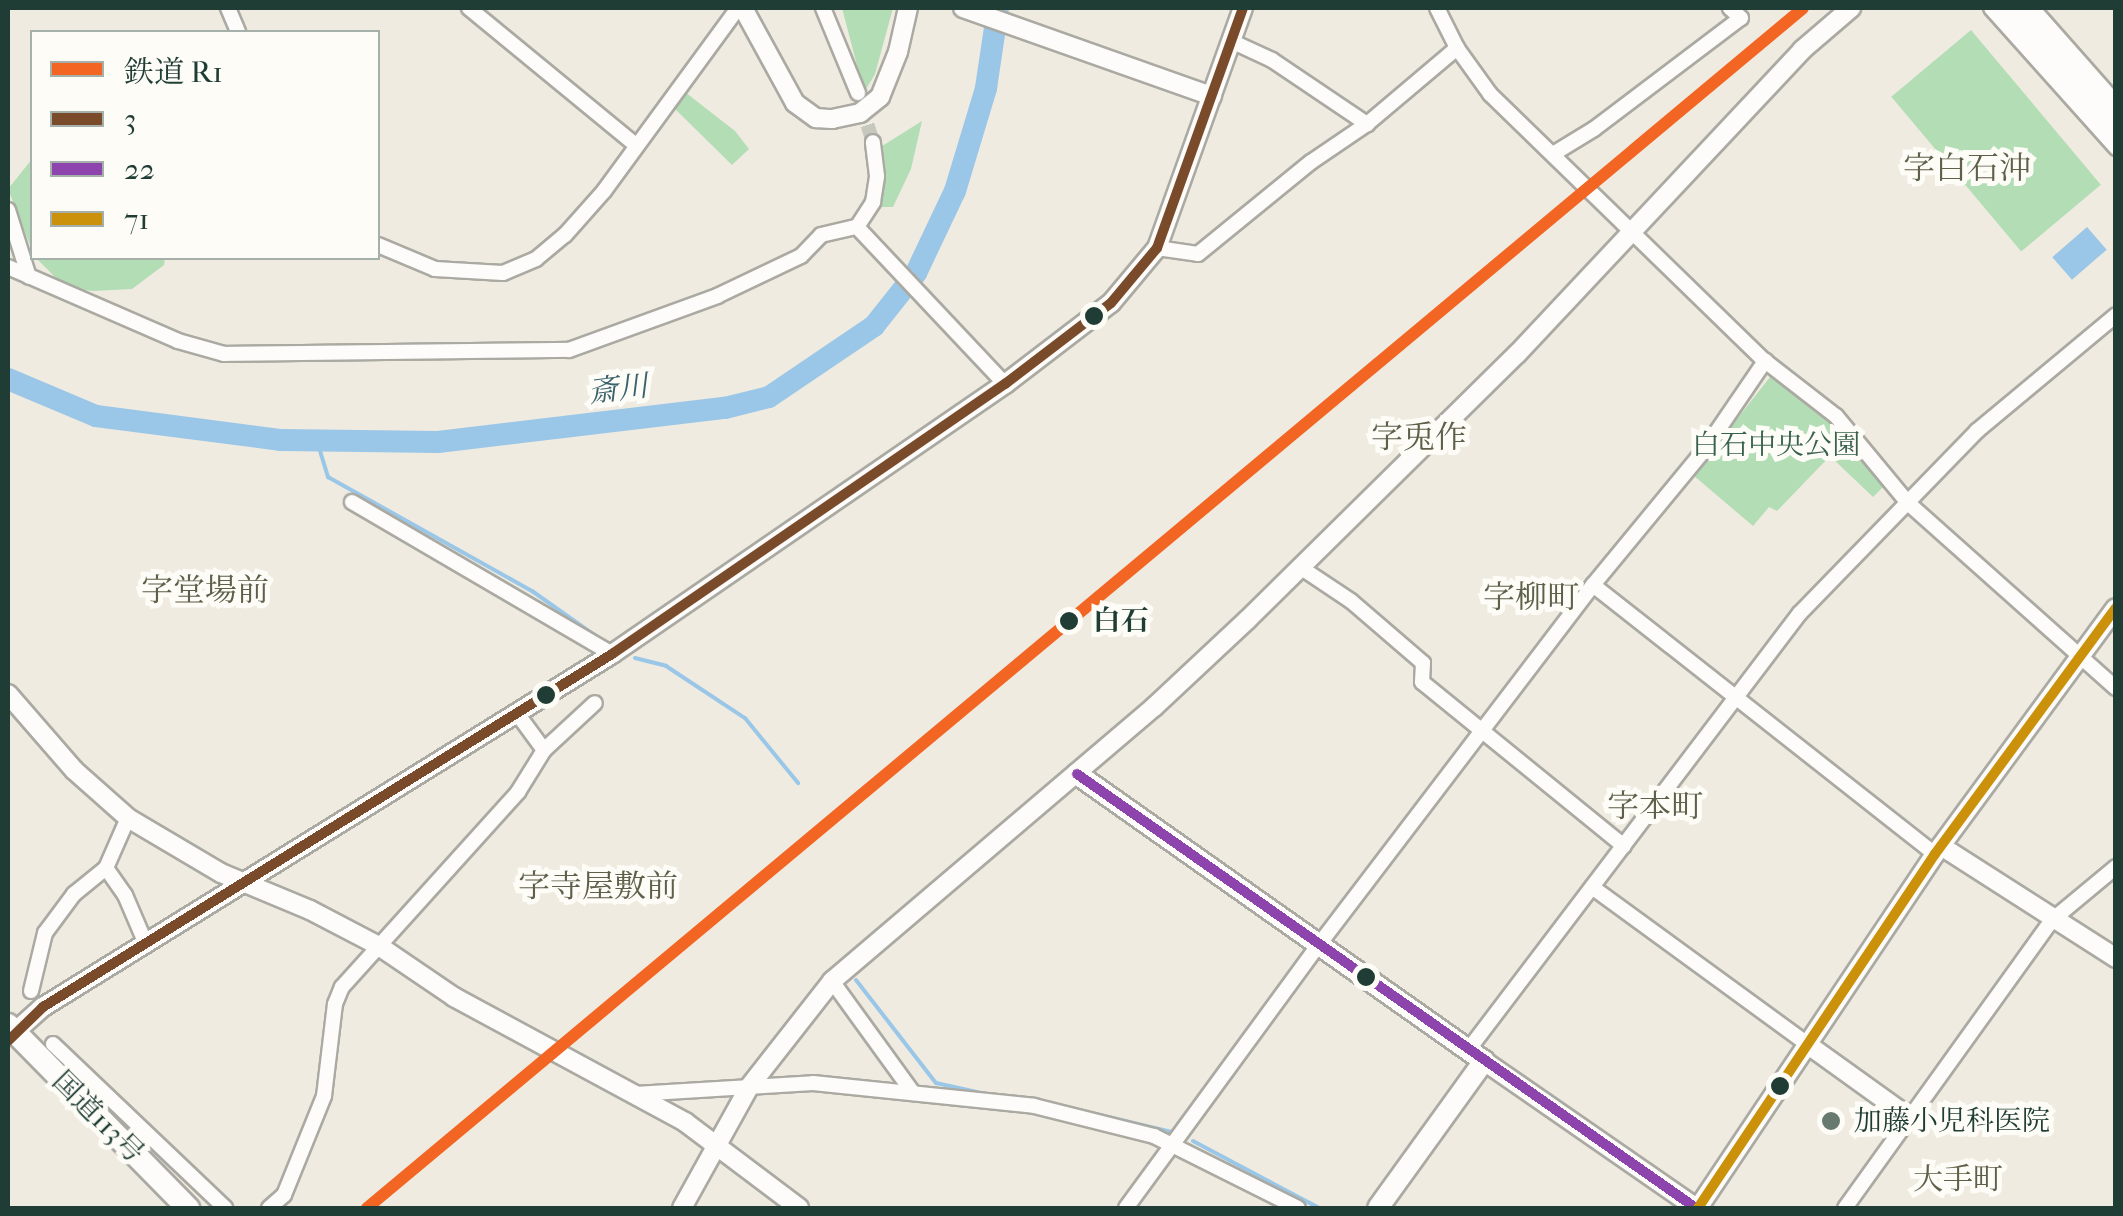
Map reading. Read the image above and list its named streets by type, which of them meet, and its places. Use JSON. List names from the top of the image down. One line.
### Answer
{"streets":{"main road":["国道113号"]},"districts":["字白石沖","字兎作","字堂場前","字柳町","字本町","字寺屋敷前","大手町"],"water":["斎川"],"parks":["白石中央公園"],"places":["白石","加藤小児科医院"],"lines":["rail line R1","transit line 3","transit line 71","transit line 22"],"legend":["鉄道 R1","3","22","71"]}
